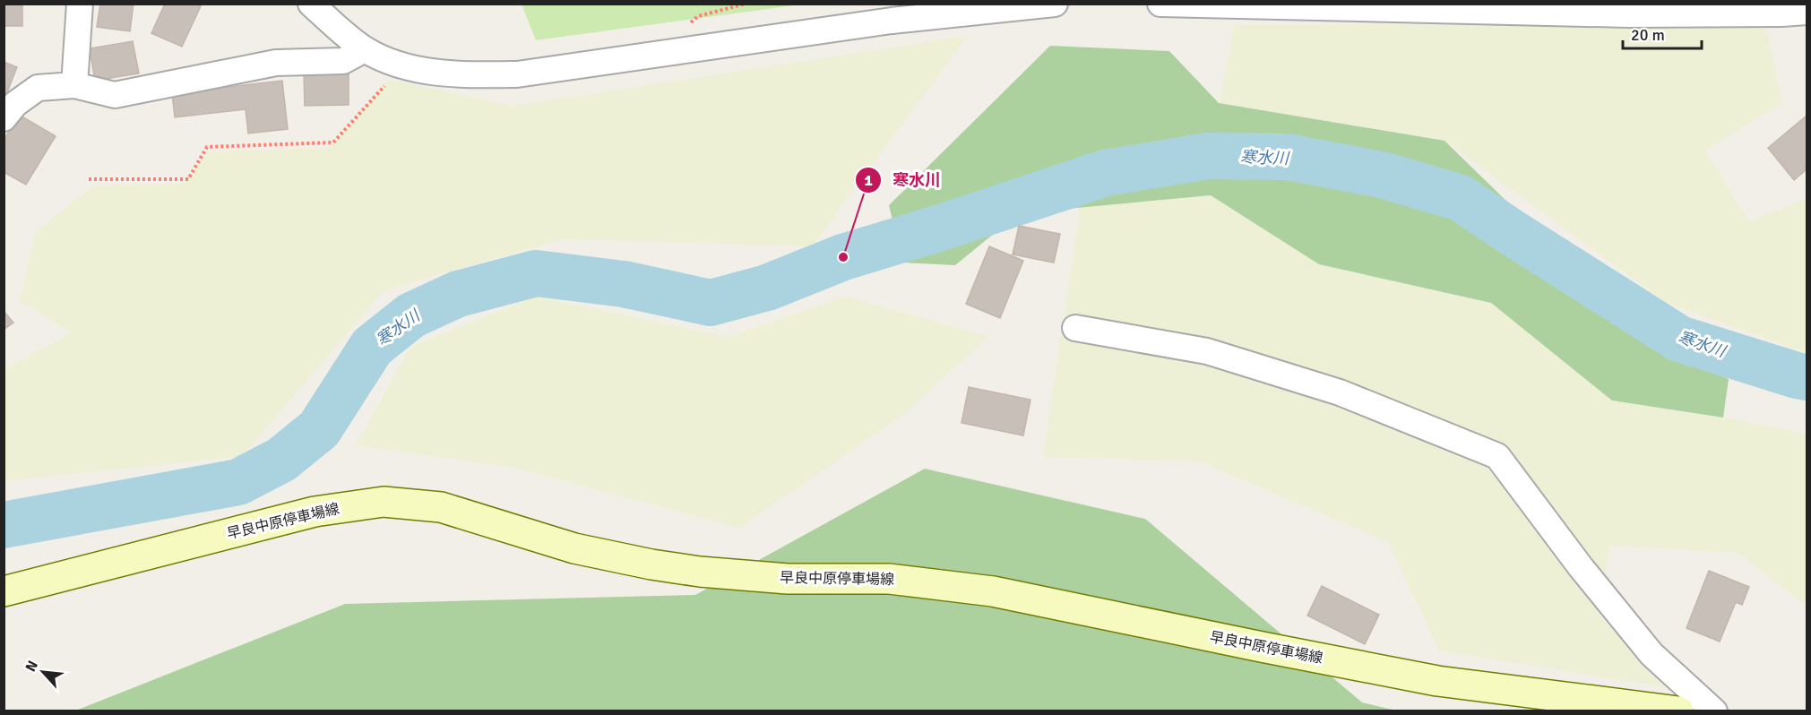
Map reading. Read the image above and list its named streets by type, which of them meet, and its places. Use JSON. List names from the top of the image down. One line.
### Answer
{"streets":{"main road":["早良中原停車場線"]},"water":["寒水川"],"places":["寒水川"],"scale_bar":"20 m","north":"top left"}
